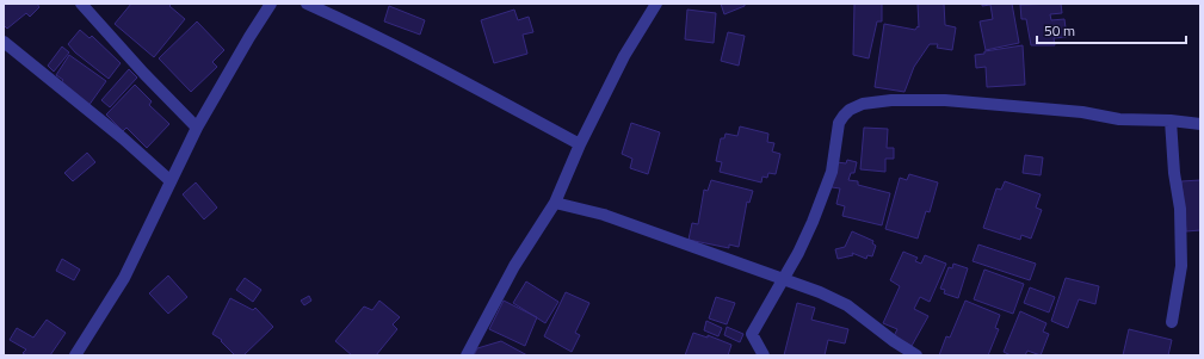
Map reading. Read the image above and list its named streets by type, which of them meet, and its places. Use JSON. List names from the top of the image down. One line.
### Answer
{"scale_bar":"50 m"}
